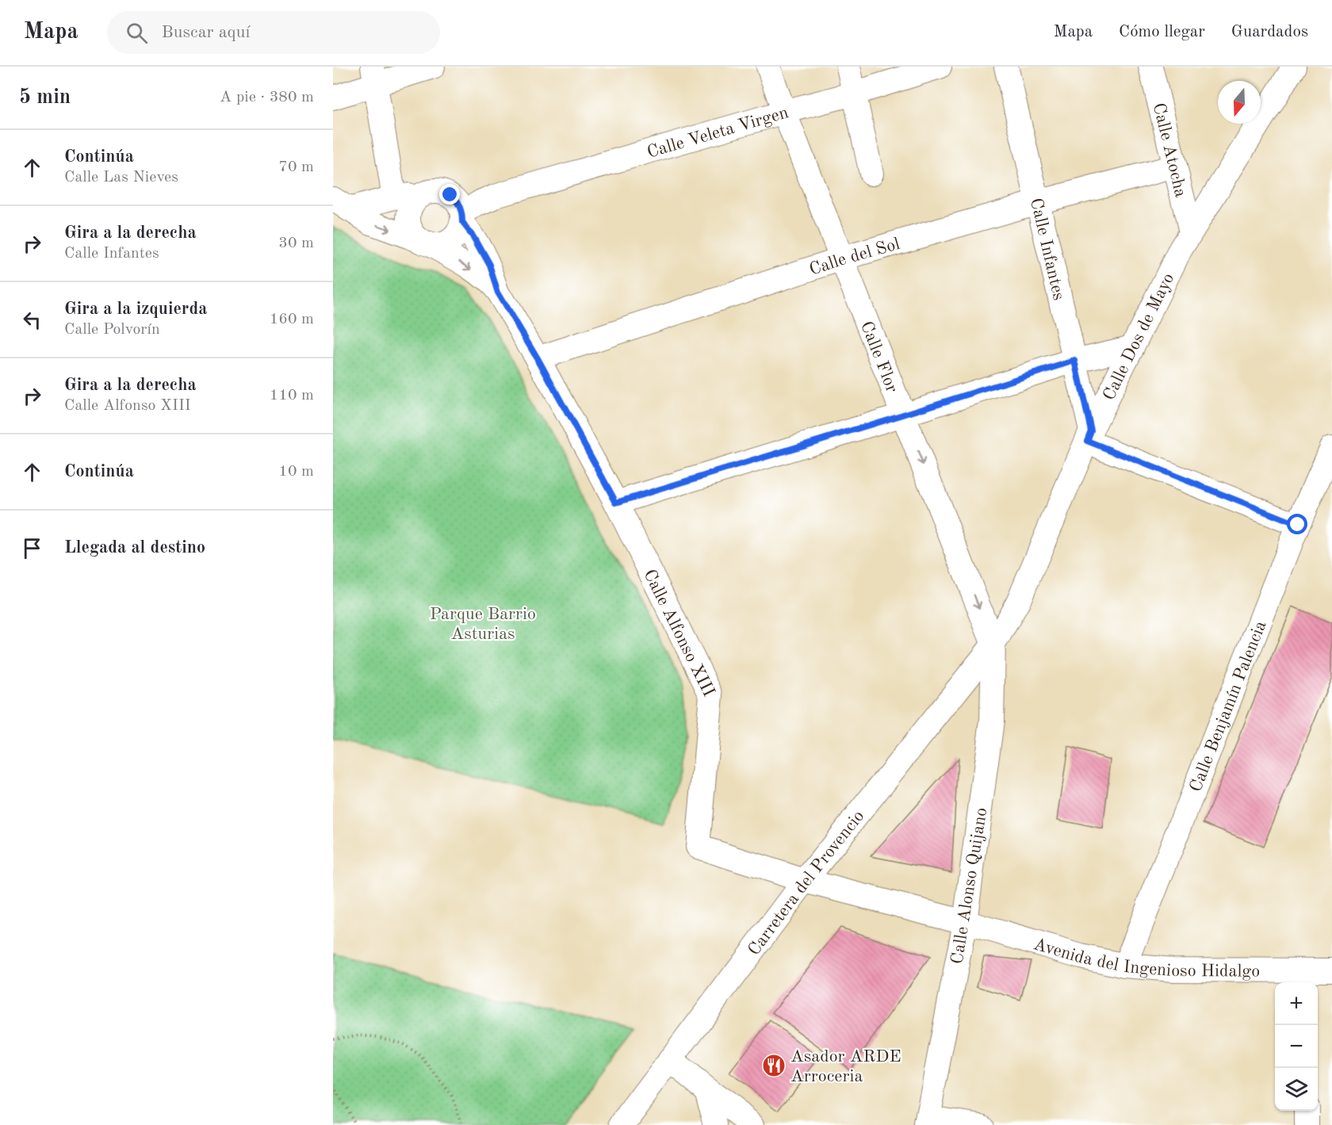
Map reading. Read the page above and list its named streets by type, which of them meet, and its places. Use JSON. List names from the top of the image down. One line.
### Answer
{"streets":{"street":["Calle Veleta Virgen","Calle Atocha","Calle Infantes","Calle del Sol","Calle Dos de Mayo","Calle Flor","Calle Alfonso XIII","Calle Benjamín Palencia","Carretera del Provencio","Calle Alonso Quijano","Avenida del Ingenioso Hidalgo"]},"crossings":[["Calle Veleta Virgen","Calle Flor"],["Calle Veleta Virgen","Calle Alfonso XIII"],["Calle Atocha","Calle del Sol"],["Calle Atocha","Calle Dos de Mayo"],["Calle Infantes","Calle del Sol"],["Calle Infantes","Calle Dos de Mayo"],["Calle del Sol","Calle Flor"],["Calle del Sol","Calle Alfonso XIII"],["Calle Dos de Mayo","Calle Flor"],["Calle Dos de Mayo","Carretera del Provencio"],["Calle Dos de Mayo","Calle Alonso Quijano"],["Calle Flor","Carretera del Provencio"],["Calle Flor","Calle Alonso Quijano"],["Calle Alfonso XIII","Carretera del Provencio"],["Calle Alfonso XIII","Calle Alonso Quijano"],["Calle Alfonso XIII","Avenida del Ingenioso Hidalgo"],["Calle Benjamín Palencia","Avenida del Ingenioso Hidalgo"],["Carretera del Provencio","Calle Alonso Quijano"],["Calle Alonso Quijano","Avenida del Ingenioso Hidalgo"]],"one_way":["Calle Flor"],"parks":["Parque Barrio Asturias"],"places":{"restaurant":["Asador ARDE Arroceria"]},"north":"bottom","page":{"header":"Mapa","search":"Buscar aquí","nav":["Mapa","Cómo llegar","Guardados"],"heading":["5 min","A pie · 380 m"],"list":[["Continúa","Calle Las Nieves","70 m"],["Gira a la derecha","Calle Infantes","30 m"],["Gira a la izquierda","Calle Polvorín","160 m"],["Gira a la derecha","Calle Alfonso XIII","110 m"],["Continúa","10 m"],"Llegada al destino"],"map_buttons":["+","−"]}}
